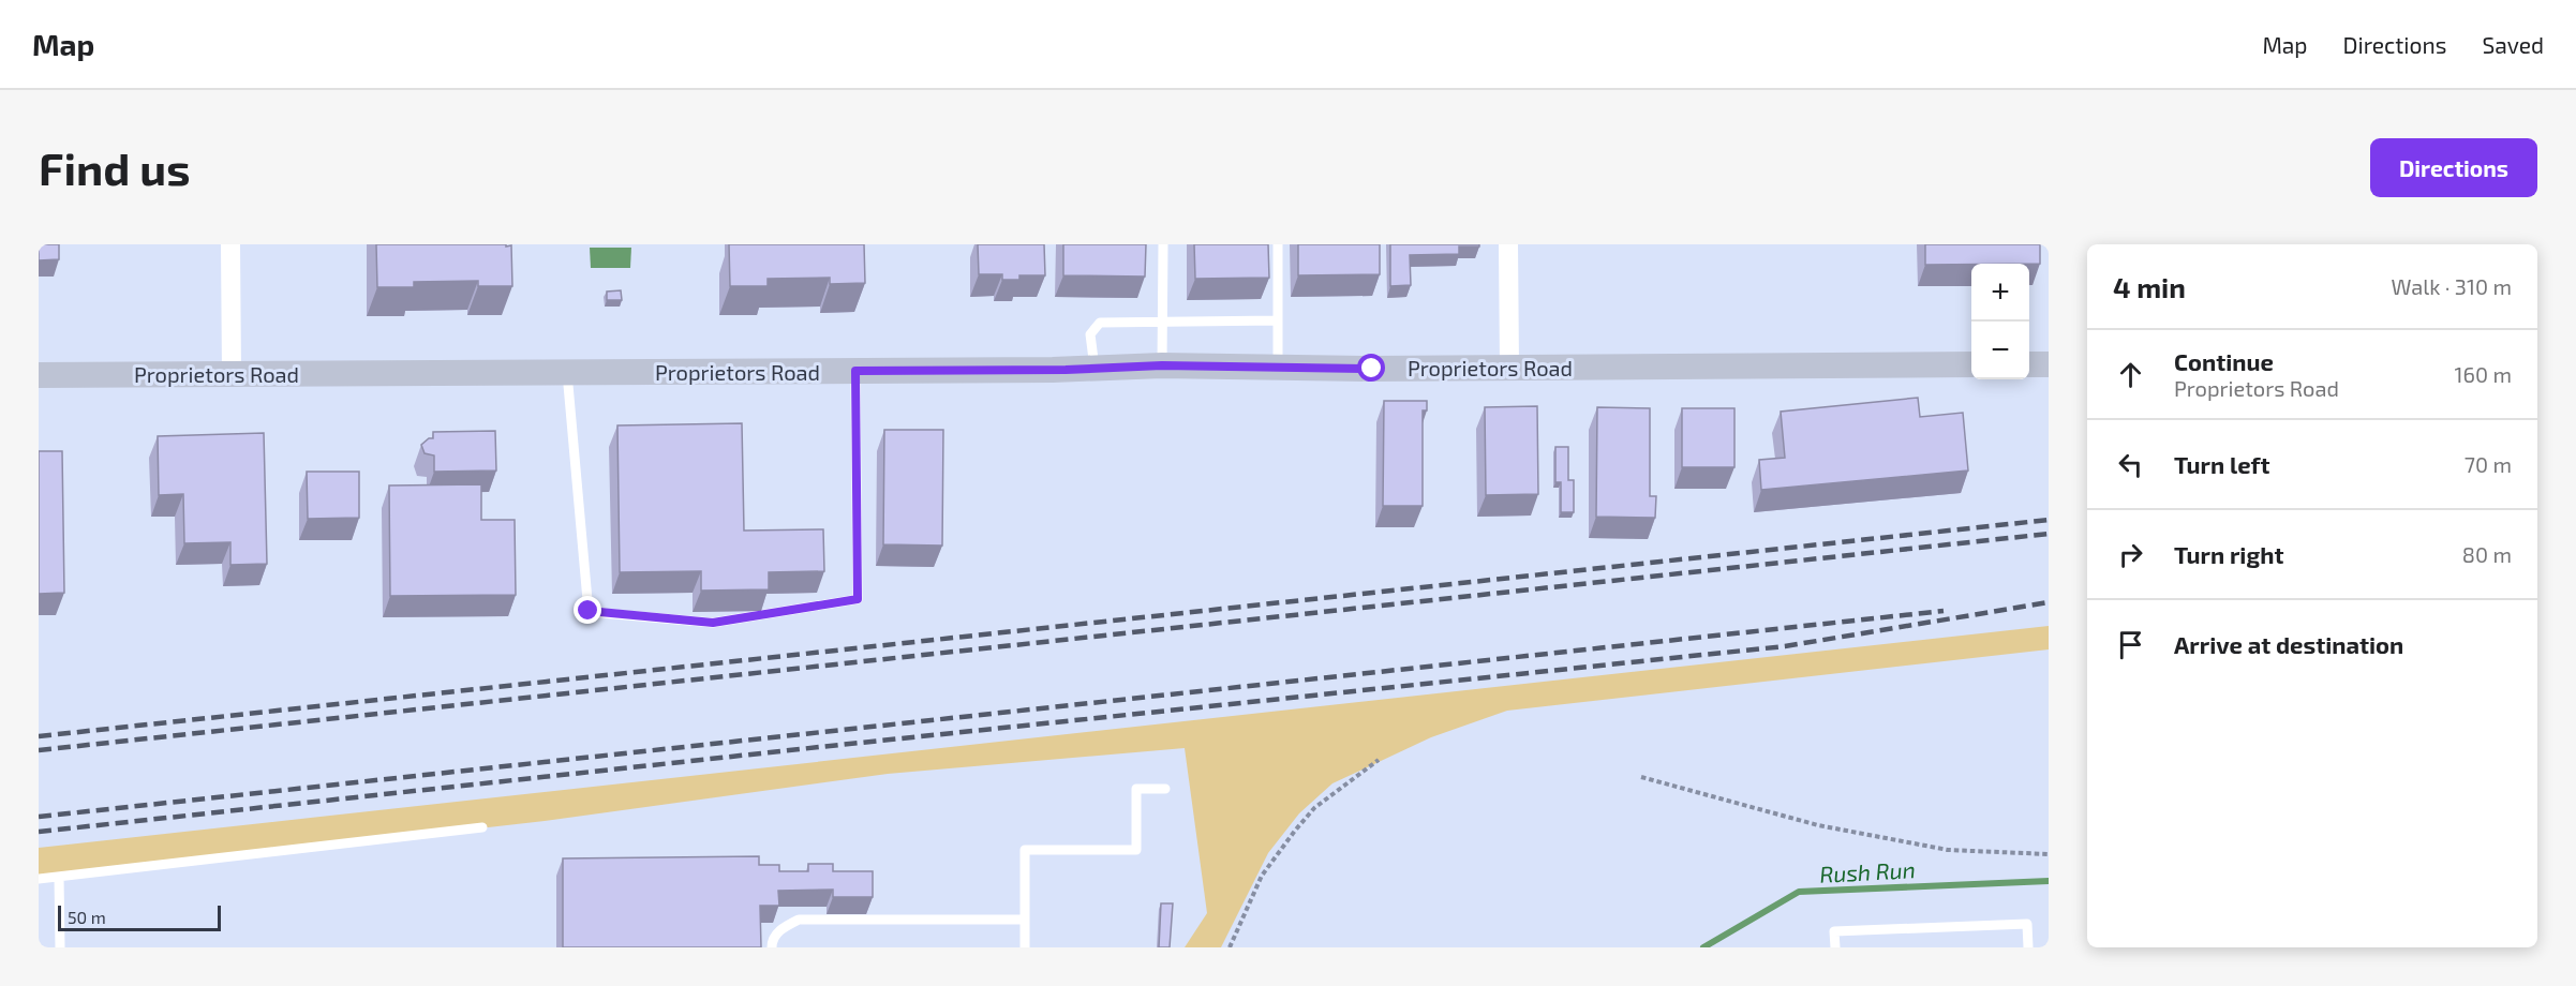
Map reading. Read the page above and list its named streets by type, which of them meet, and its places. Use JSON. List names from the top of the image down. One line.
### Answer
{"streets":{"street":["Proprietors Road"]},"water":["Rush Run"],"scale_bar":"50 m","page":{"header":"Map","nav":["Map","Directions","Saved"],"buttons":"Directions","title":"Find us","heading":["4 min","Walk · 310 m"],"map_buttons":["+","−"],"list":[["Continue","Proprietors Road","160 m"],["Turn left","70 m"],["Turn right","80 m"],"Arrive at destination"],"scale":"50 m"}}
